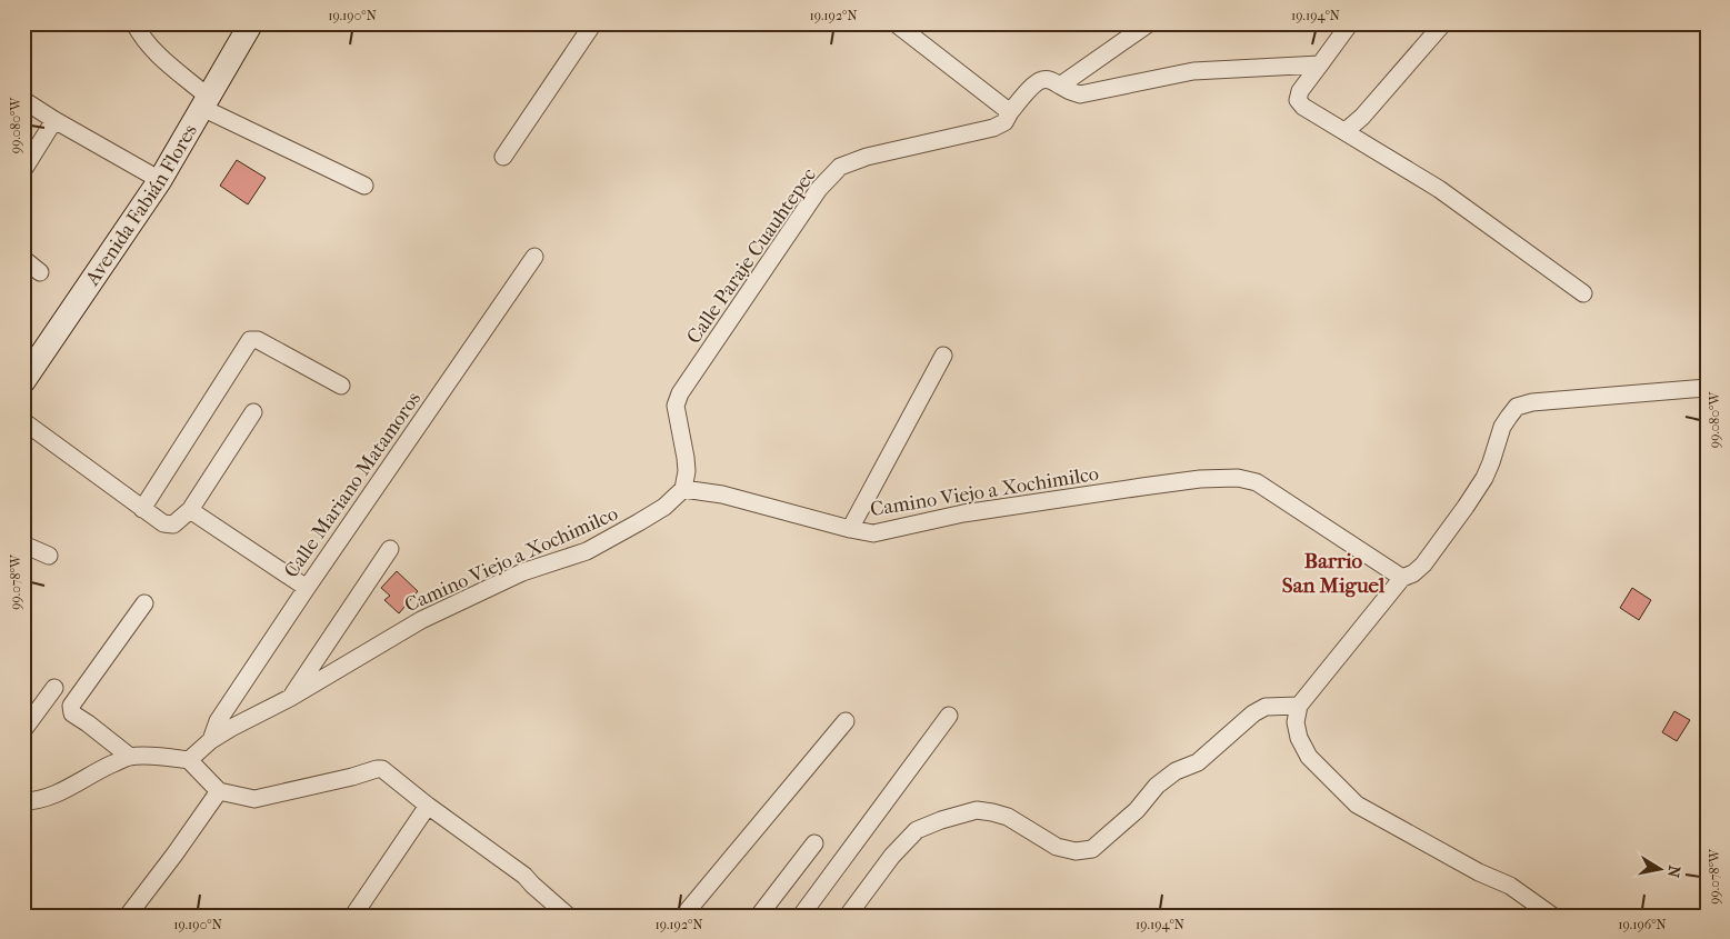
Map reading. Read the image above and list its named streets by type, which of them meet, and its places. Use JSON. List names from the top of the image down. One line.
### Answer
{"streets":{"main road":["Avenida Fabián Flores"],"street":["Calle Paraje Cuauhtepec","Calle Mariano Matamoros","Camino Viejo a Xochimilco"]},"crossings":[["Calle Paraje Cuauhtepec","Camino Viejo a Xochimilco"],["Calle Mariano Matamoros","Camino Viejo a Xochimilco"]],"districts":["Barrio San Miguel"],"north":"right","coordinates":["19.190°N","19.192°N","19.194°N","99.080°W","99.078°W","19.196°N"]}
